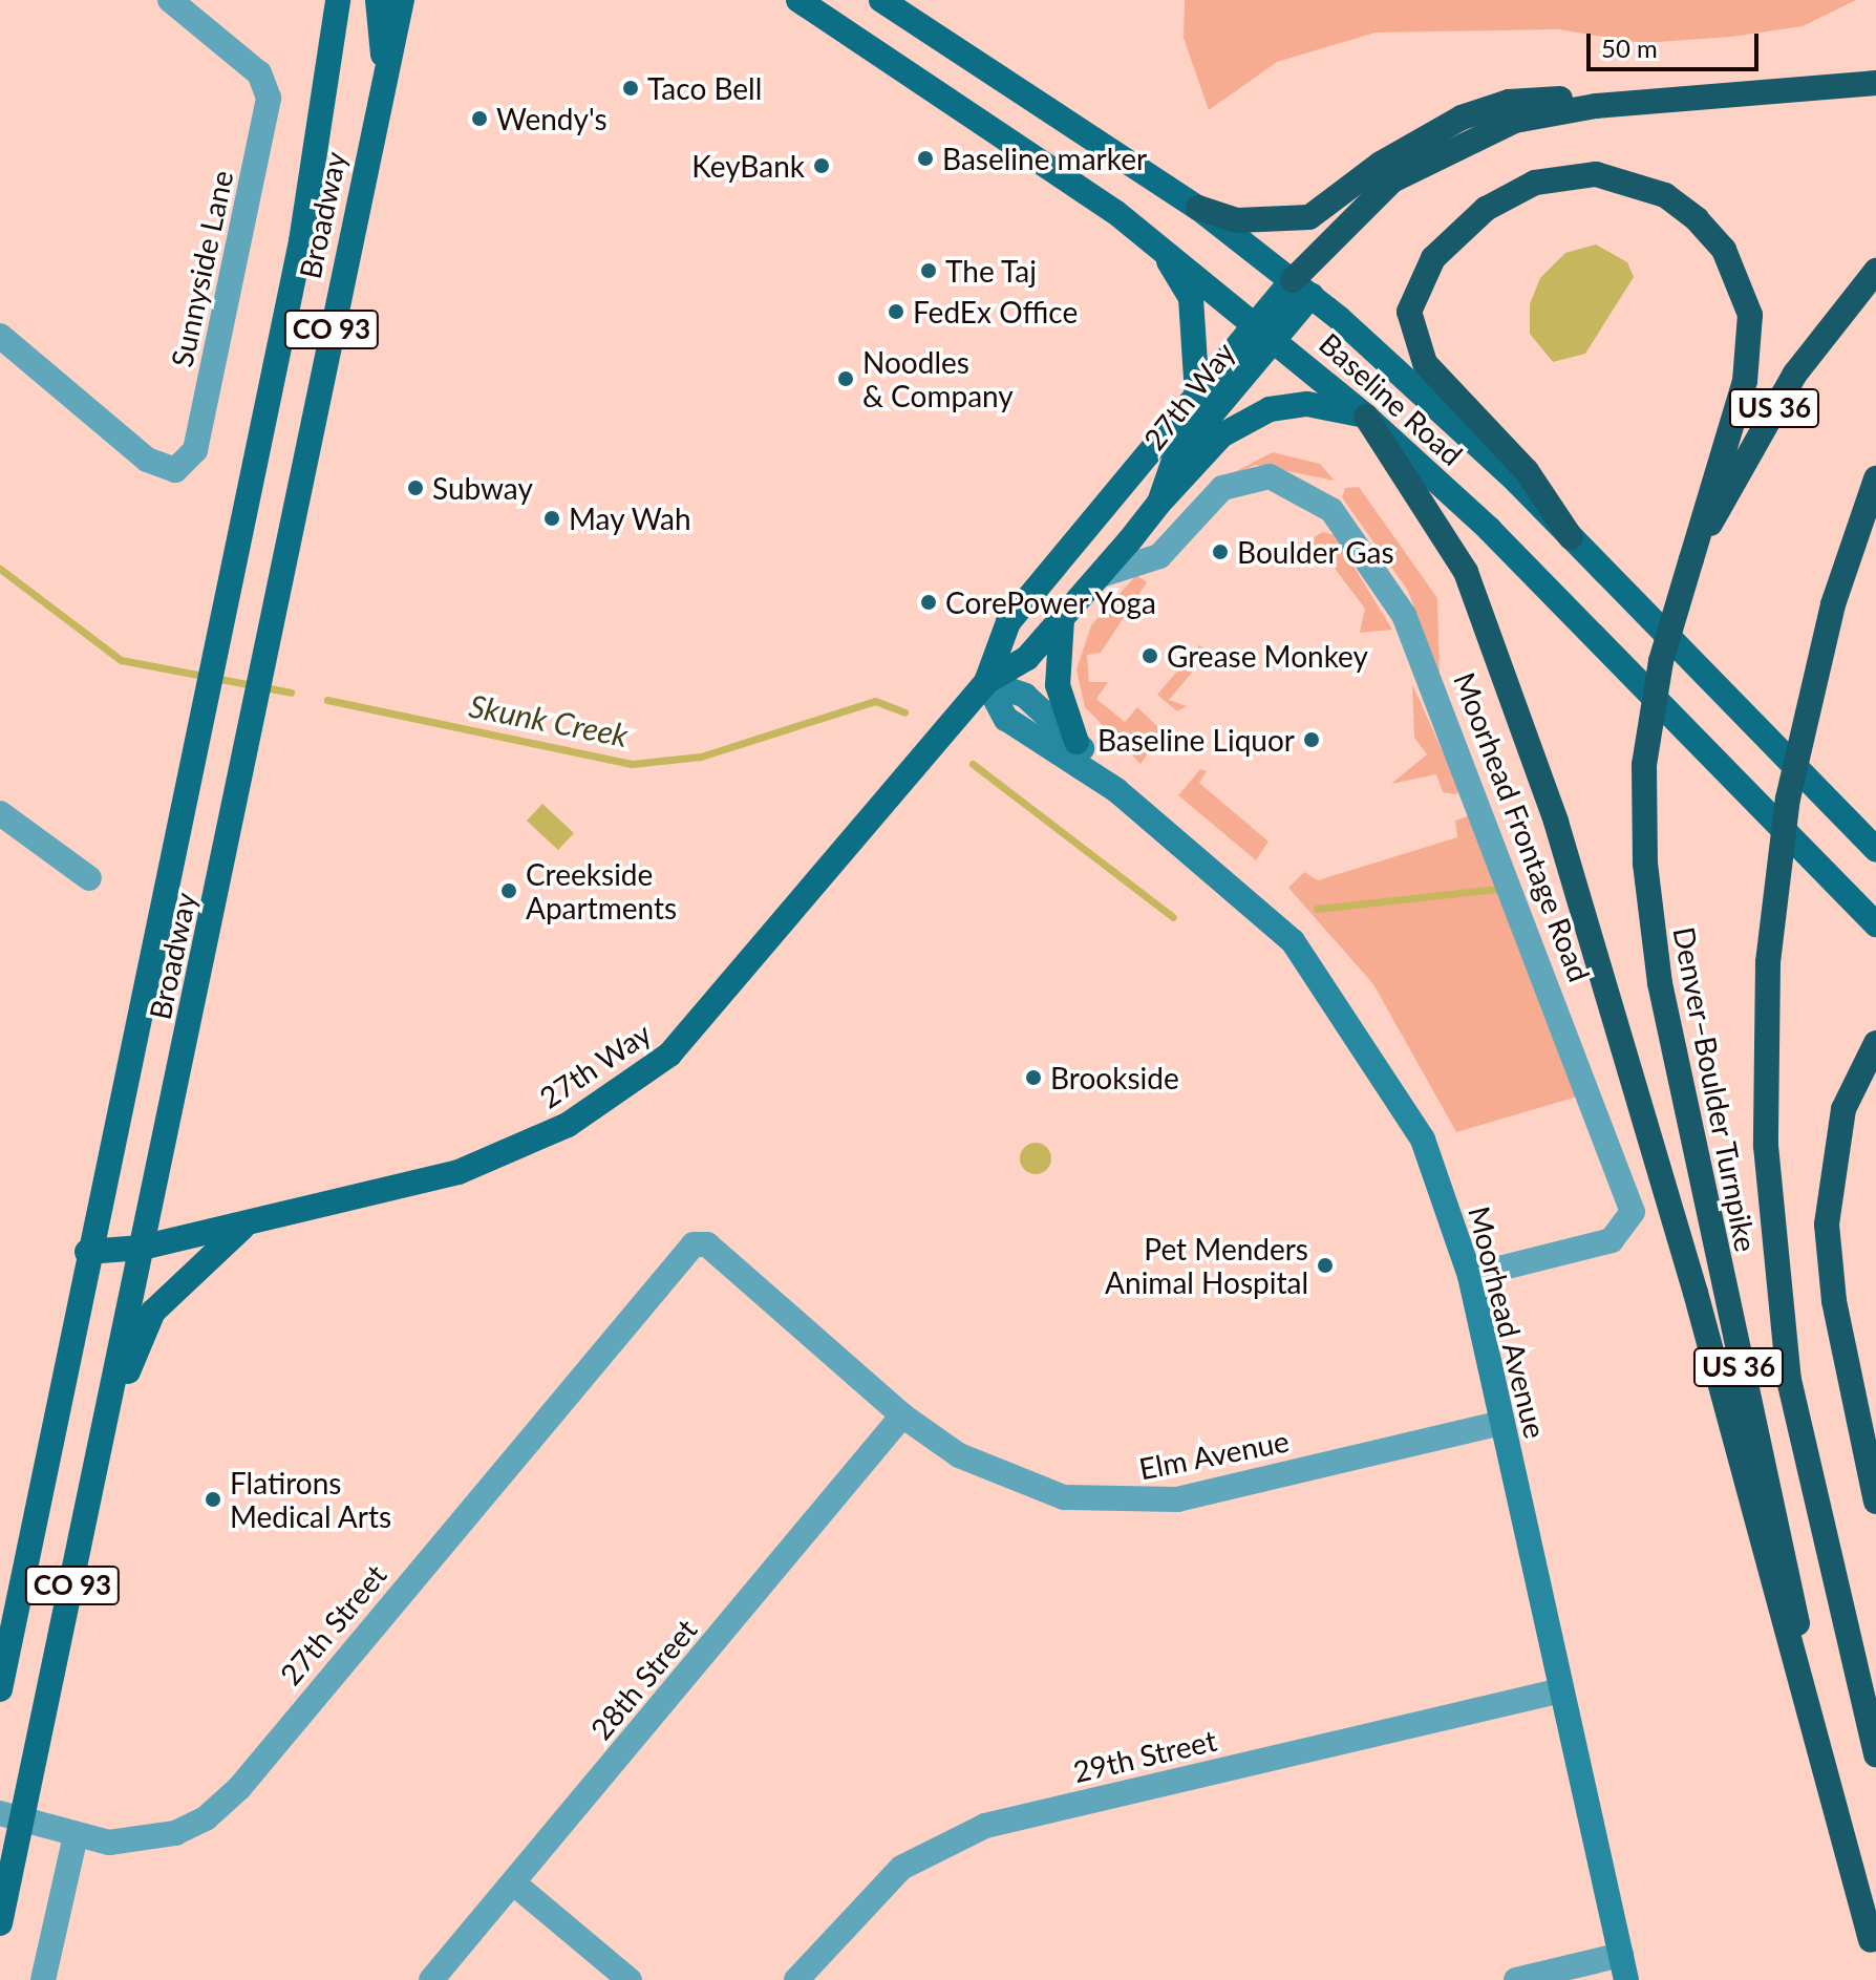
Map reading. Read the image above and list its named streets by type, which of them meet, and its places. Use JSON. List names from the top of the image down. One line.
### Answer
{"streets":{"highway":["US 36","Denver–Boulder Turnpike"],"main road":["Broadway","CO 93","27th Way","Baseline Road"],"street":["Sunnyside Lane","Moorhead Frontage Road","Moorhead Avenue","Elm Avenue","27th Street","28th Street","29th Street"]},"crossings":[["Broadway","27th Way"],["Broadway","27th Street"],["27th Way","Baseline Road"],["27th Way","Moorhead Frontage Road"],["27th Way","Moorhead Avenue"],["Moorhead Frontage Road","Moorhead Avenue"],["Moorhead Avenue","Elm Avenue"],["Moorhead Avenue","29th Street"],["Elm Avenue","27th Street"],["Elm Avenue","28th Street"]],"water":["Skunk Creek"],"places":["Taco Bell","Wendy's","Baseline marker","KeyBank","The Taj","FedEx Office","Noodles & Company","Subway","May Wah","Boulder Gas","CorePower Yoga","Grease Monkey","Baseline Liquor","Creekside Apartments","Brookside","Pet Menders Animal Hospital","Flatirons Medical Arts"],"scale_bar":"50 m"}
